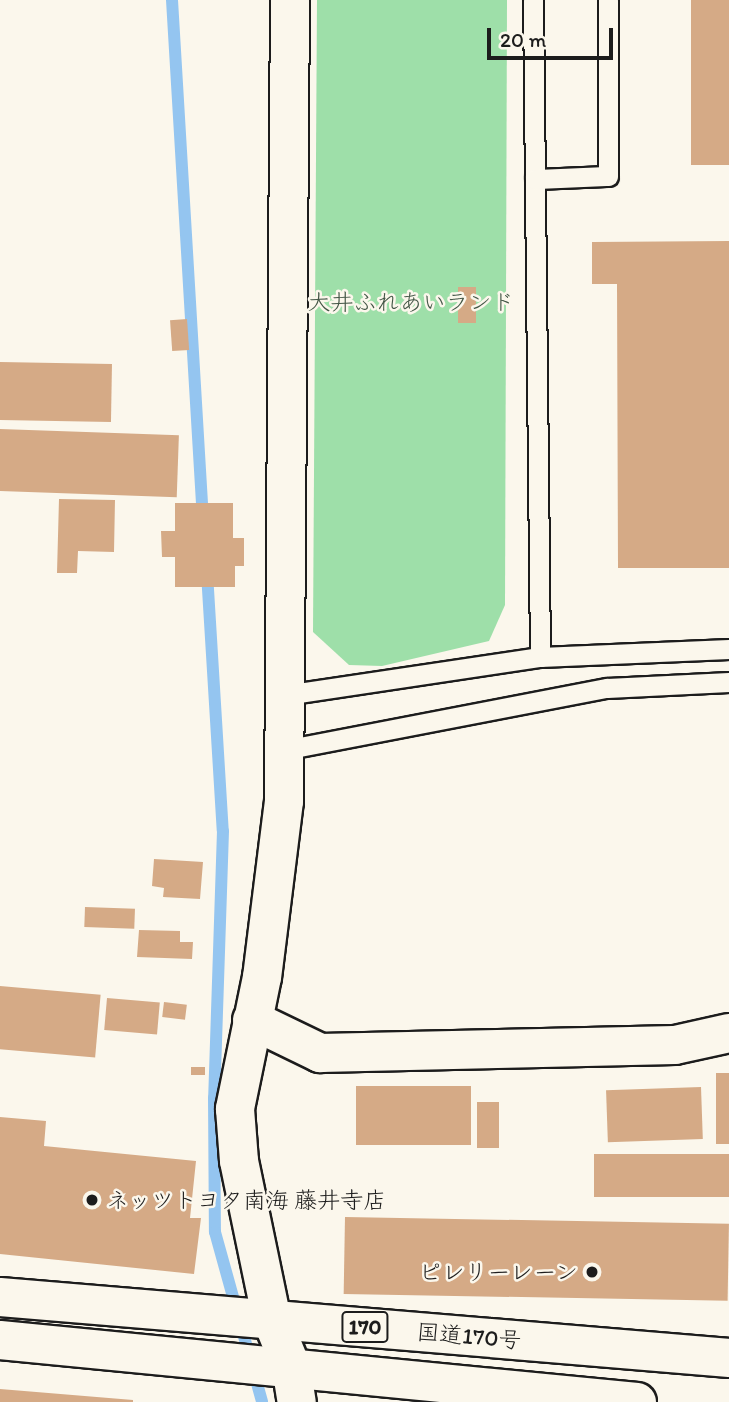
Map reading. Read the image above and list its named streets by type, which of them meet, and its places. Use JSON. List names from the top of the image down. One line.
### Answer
{"streets":{"main road":["170","国道170号"]},"parks":["大井ふれあいランド"],"places":["ネッツトヨタ南海 藤井寺店","ピレリーレーン"],"scale_bar":"20 m"}
